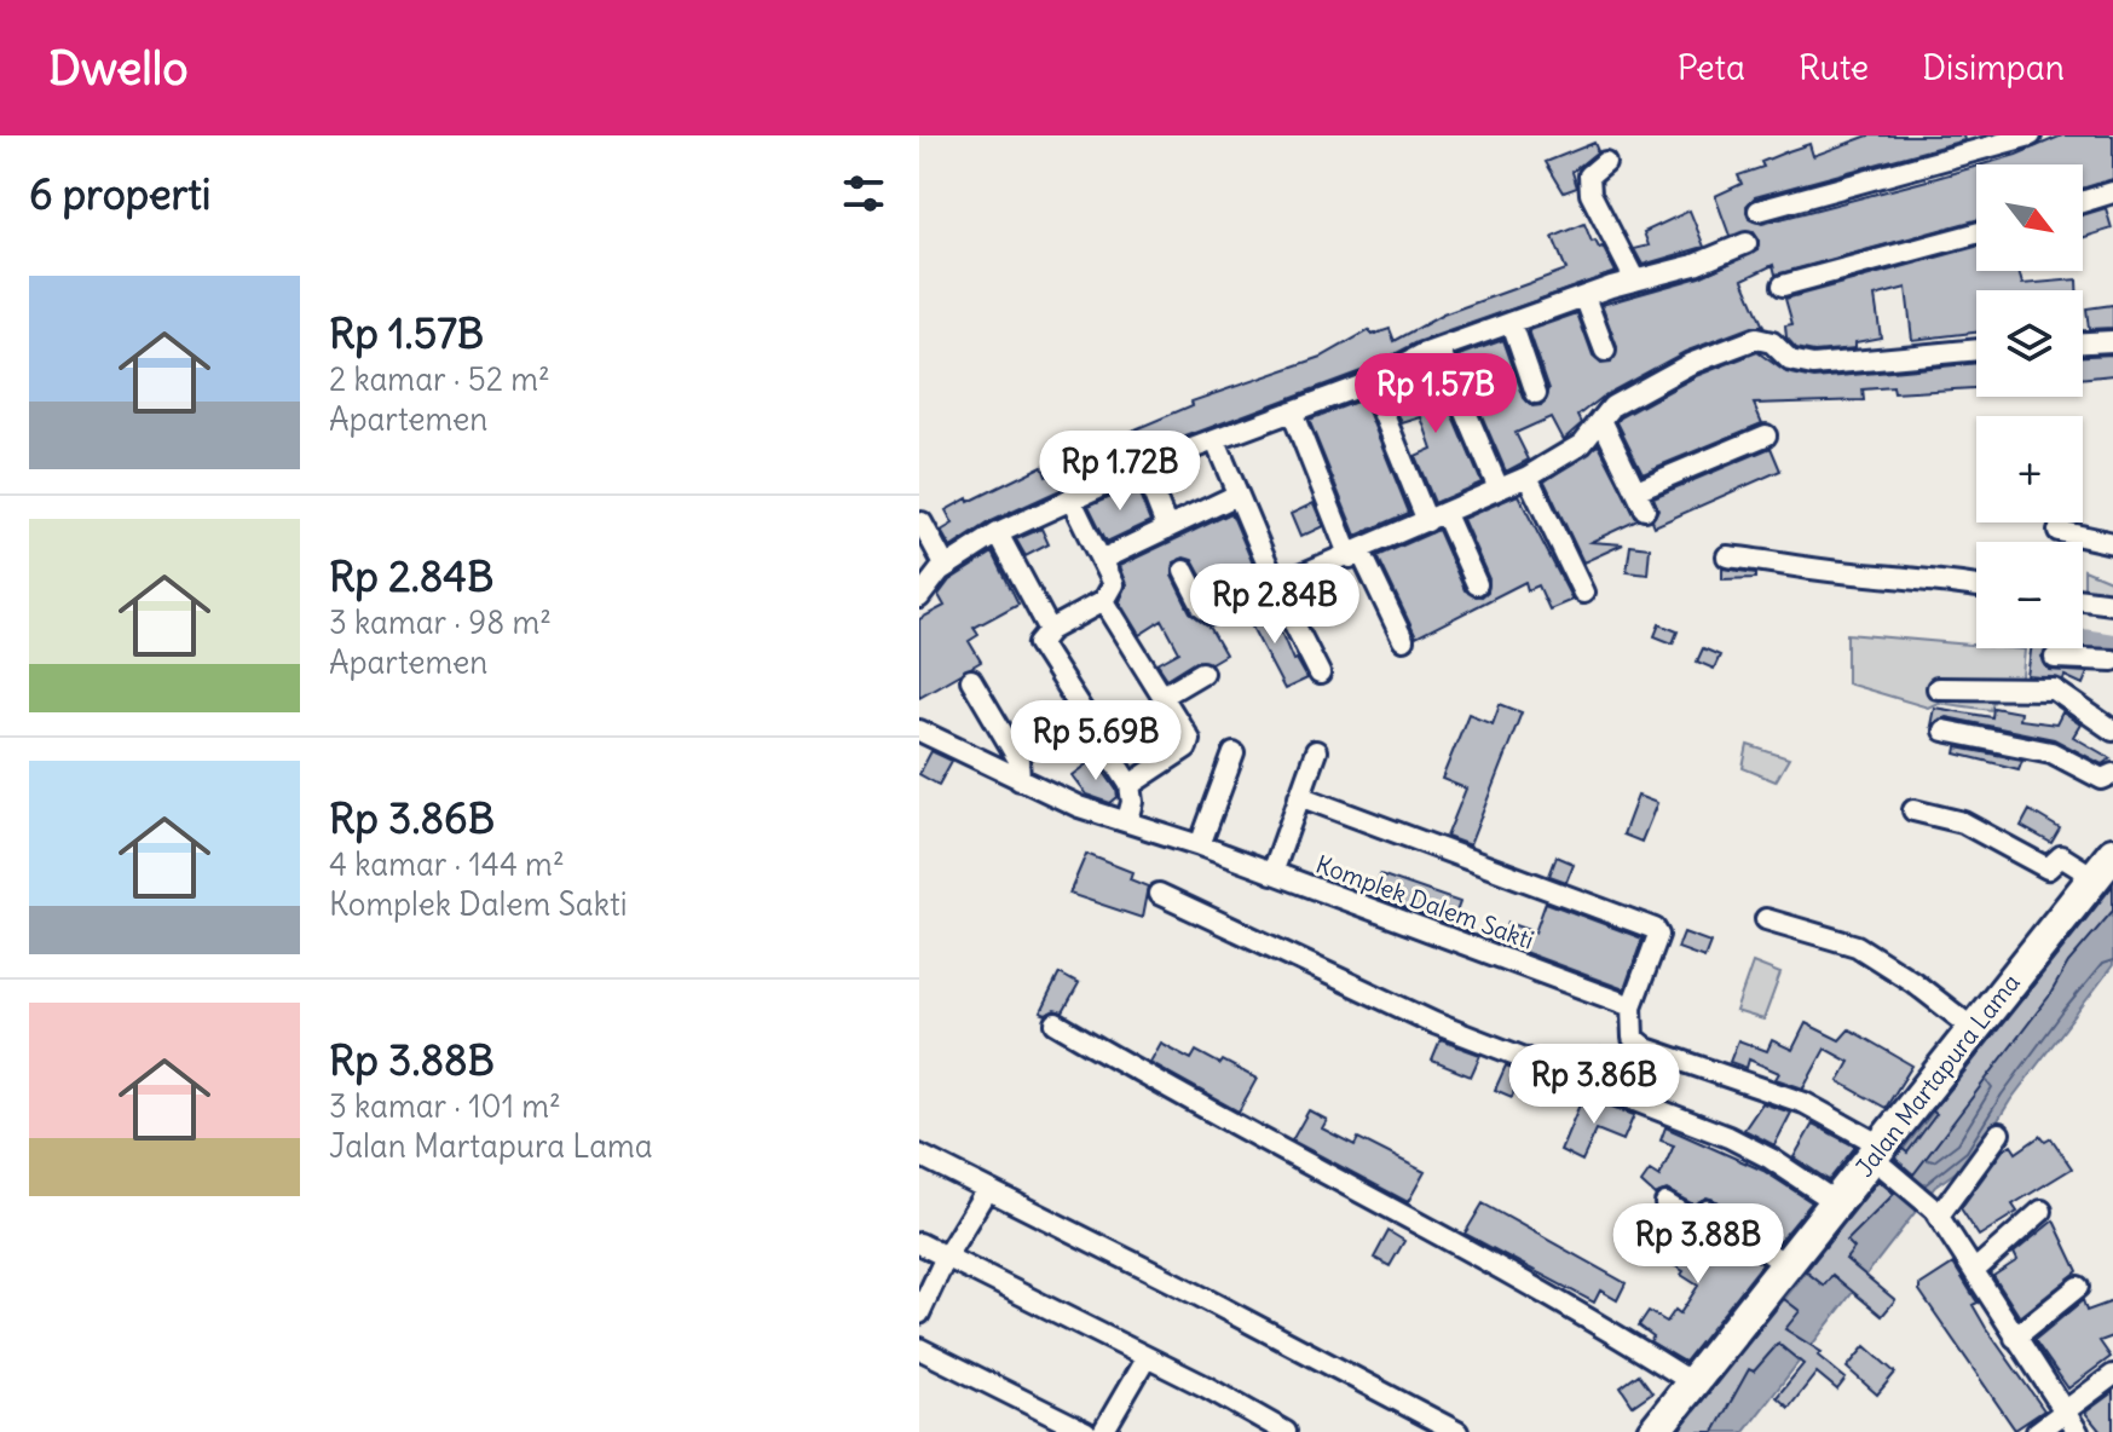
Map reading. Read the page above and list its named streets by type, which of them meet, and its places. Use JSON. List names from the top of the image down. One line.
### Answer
{"streets":{"main road":["Jalan Martapura Lama"],"street":["Komplek Dalem Sakti"]},"north":"bottom right","page":{"header":"Dwello","nav":["Peta","Rute","Disimpan"],"heading":"6 properti","map_buttons":["+","−"],"list":[{"name":"Rp 1.57B","note":"2 kamar · 52 m² · Apartemen"},{"name":"Rp 2.84B","note":"3 kamar · 98 m² · Apartemen"},{"name":"Rp 3.86B","note":"4 kamar · 144 m² · Komplek Dalem Sakti"},{"name":"Rp 3.88B","note":"3 kamar · 101 m² · Jalan Martapura Lama"}],"price":["Rp 1.57B","Rp 1.72B","Rp 2.84B","Rp 5.69B","Rp 3.86B","Rp 3.88B"]}}
